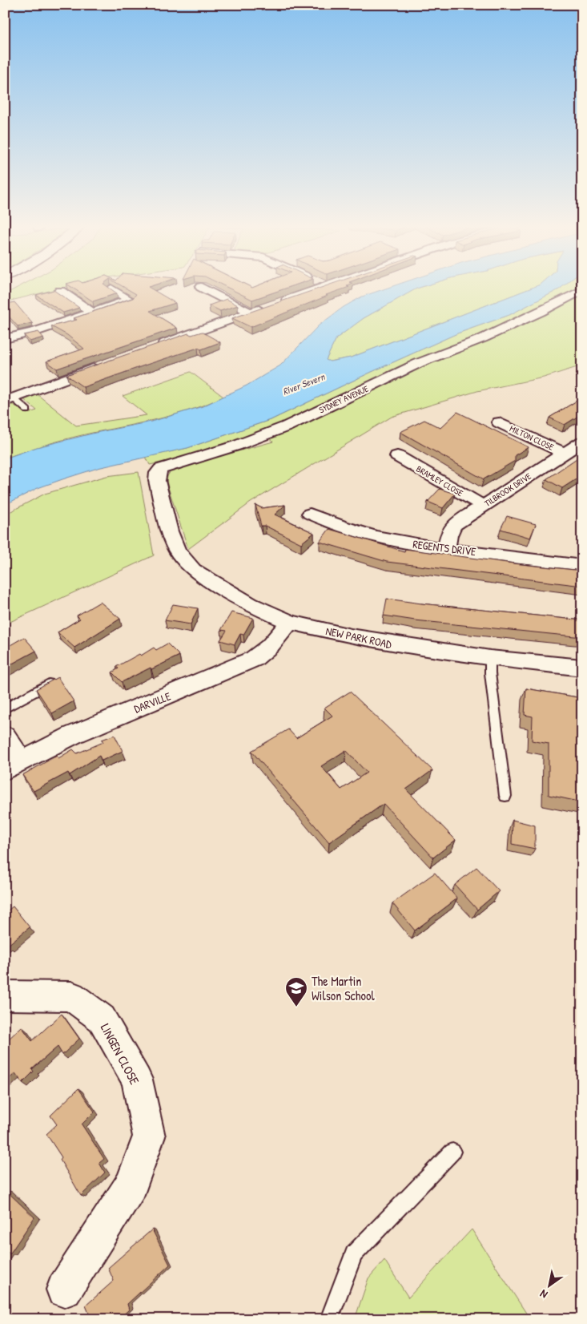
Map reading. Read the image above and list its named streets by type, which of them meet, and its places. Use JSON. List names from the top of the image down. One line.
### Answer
{"streets":{"street":["SYDNEY AVENUE","MILTON CLOSE","BRAMLEY CLOSE","TILBROOK DRIVE","REGENTS DRIVE","NEW PARK ROAD","DARVILLE","LINGEN CLOSE"]},"crossings":[["SYDNEY AVENUE","NEW PARK ROAD"],["MILTON CLOSE","TILBROOK DRIVE"],["BRAMLEY CLOSE","TILBROOK DRIVE"],["TILBROOK DRIVE","REGENTS DRIVE"],["NEW PARK ROAD","DARVILLE"]],"water":["River Severn"],"places":{"school or university":["The Martin Wilson School"]},"north":"bottom left"}
